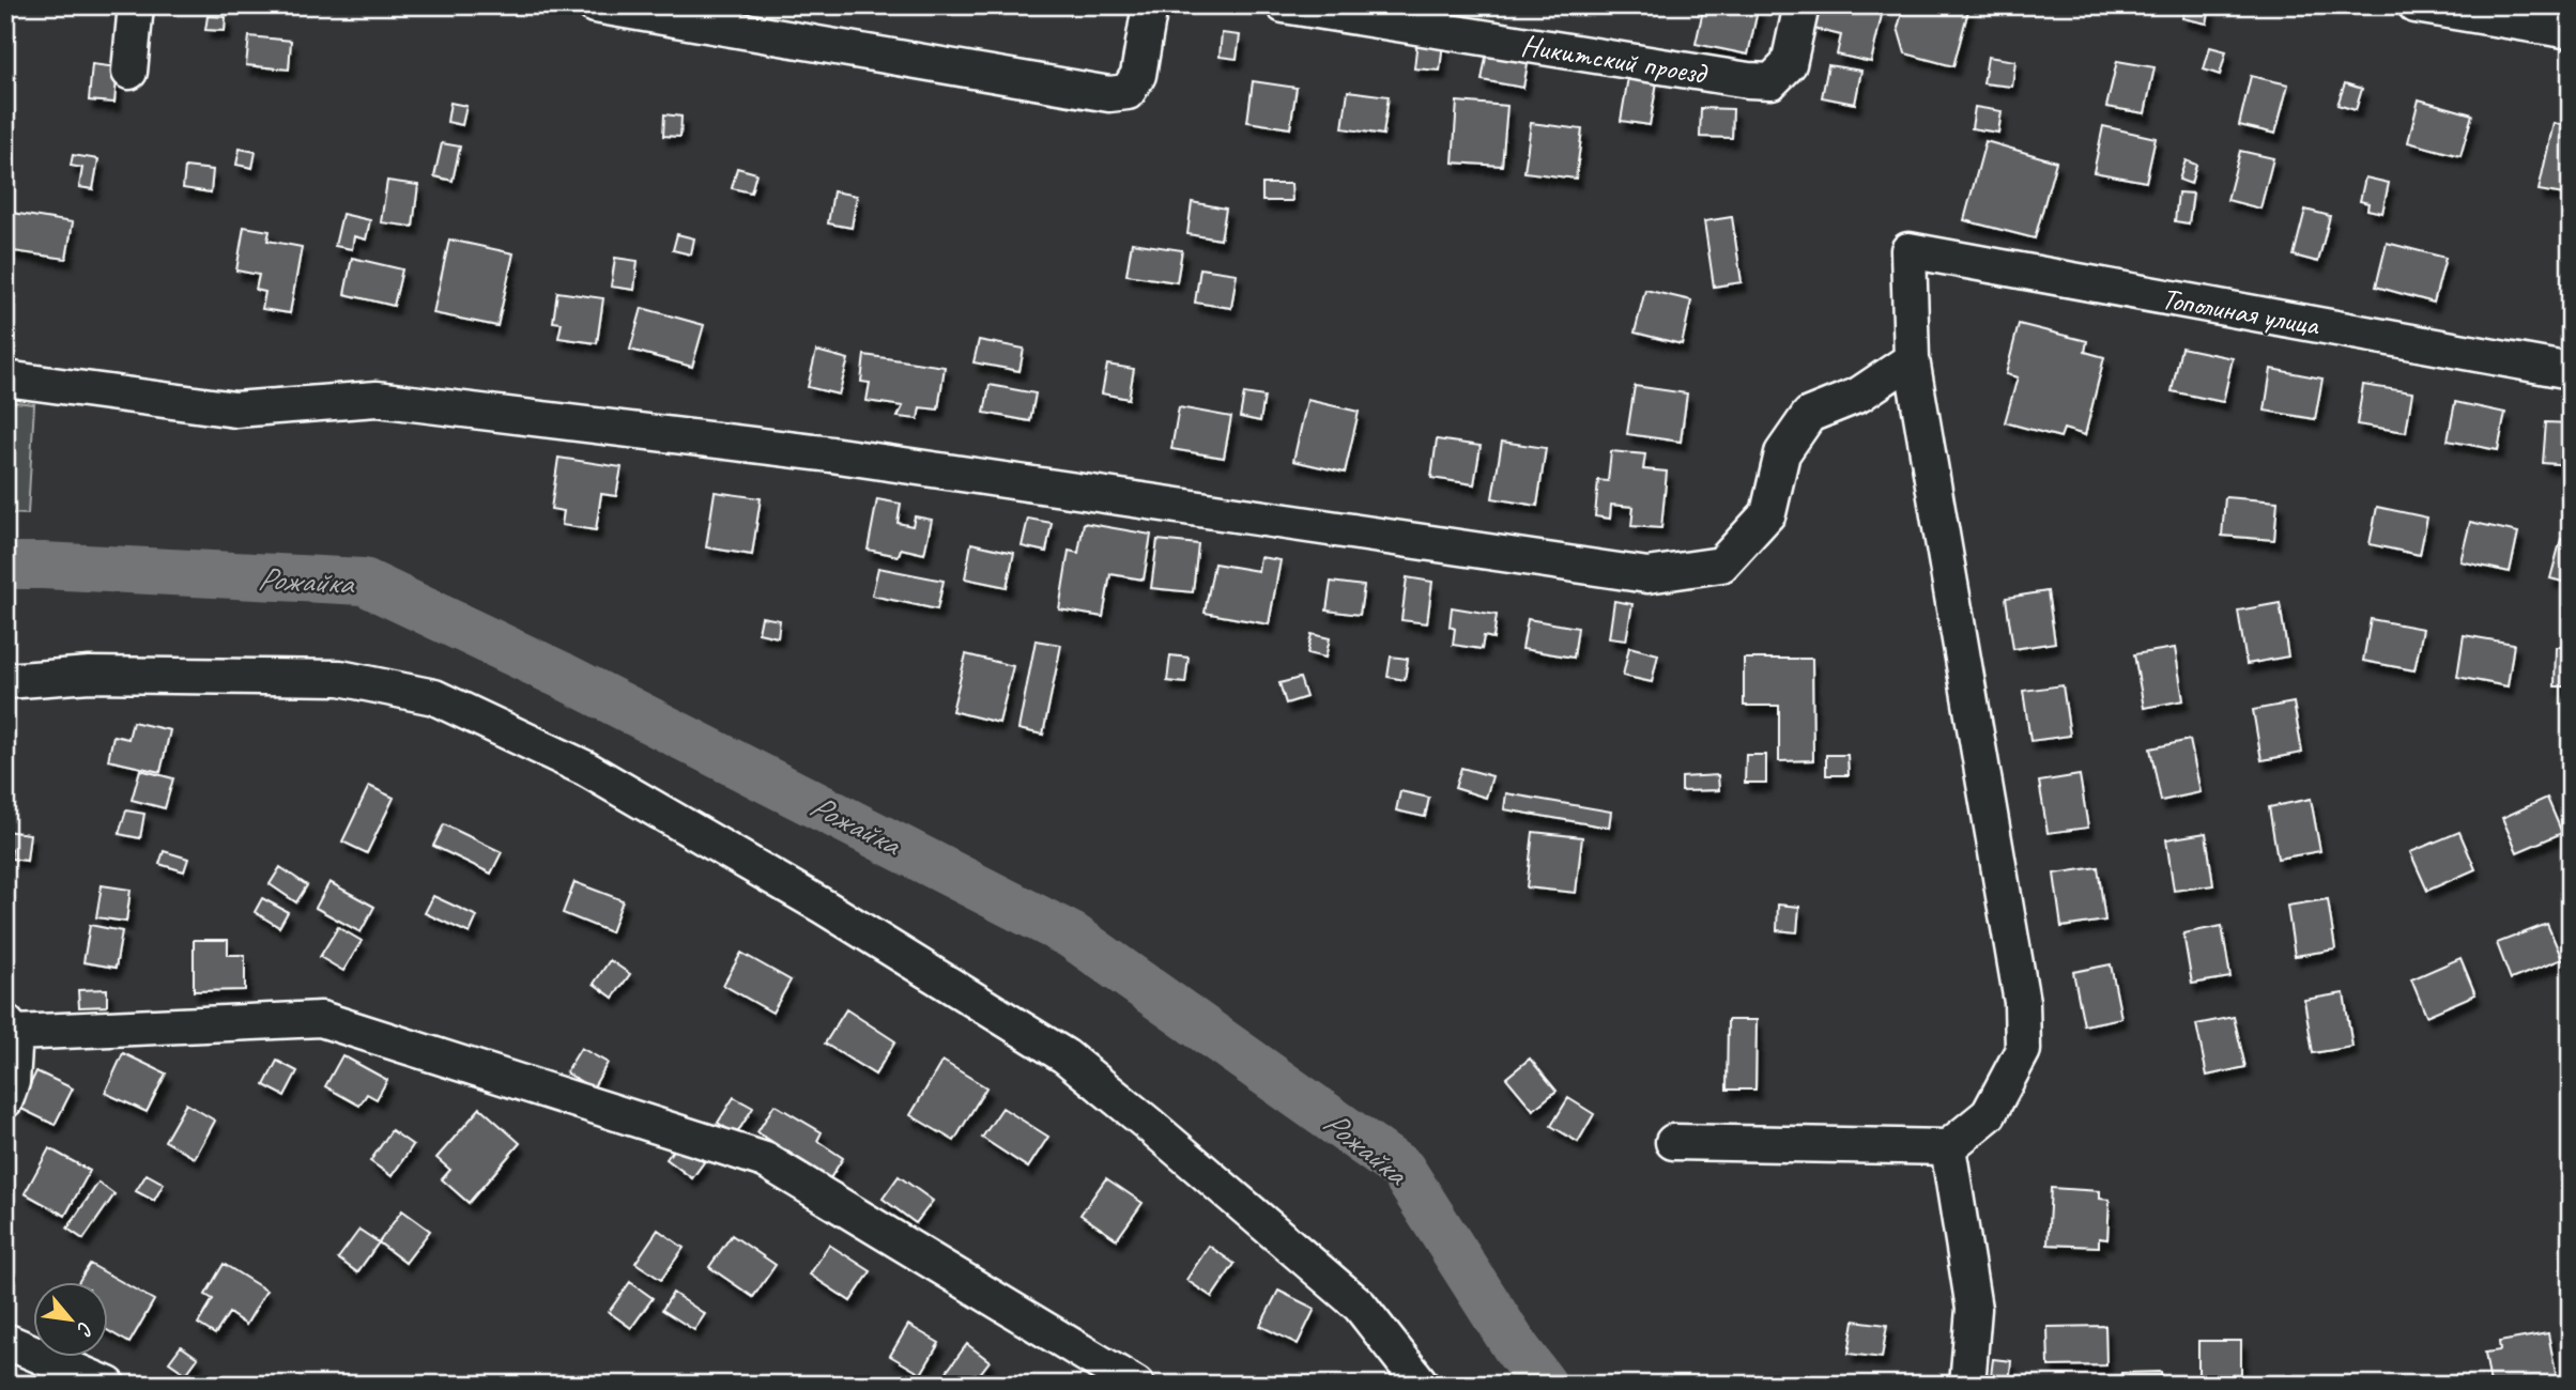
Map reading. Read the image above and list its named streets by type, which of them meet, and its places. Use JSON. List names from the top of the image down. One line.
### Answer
{"streets":{"street":["Никитский проезд","Тополиная улица"]},"water":["Рожайка"],"north":"bottom right"}
